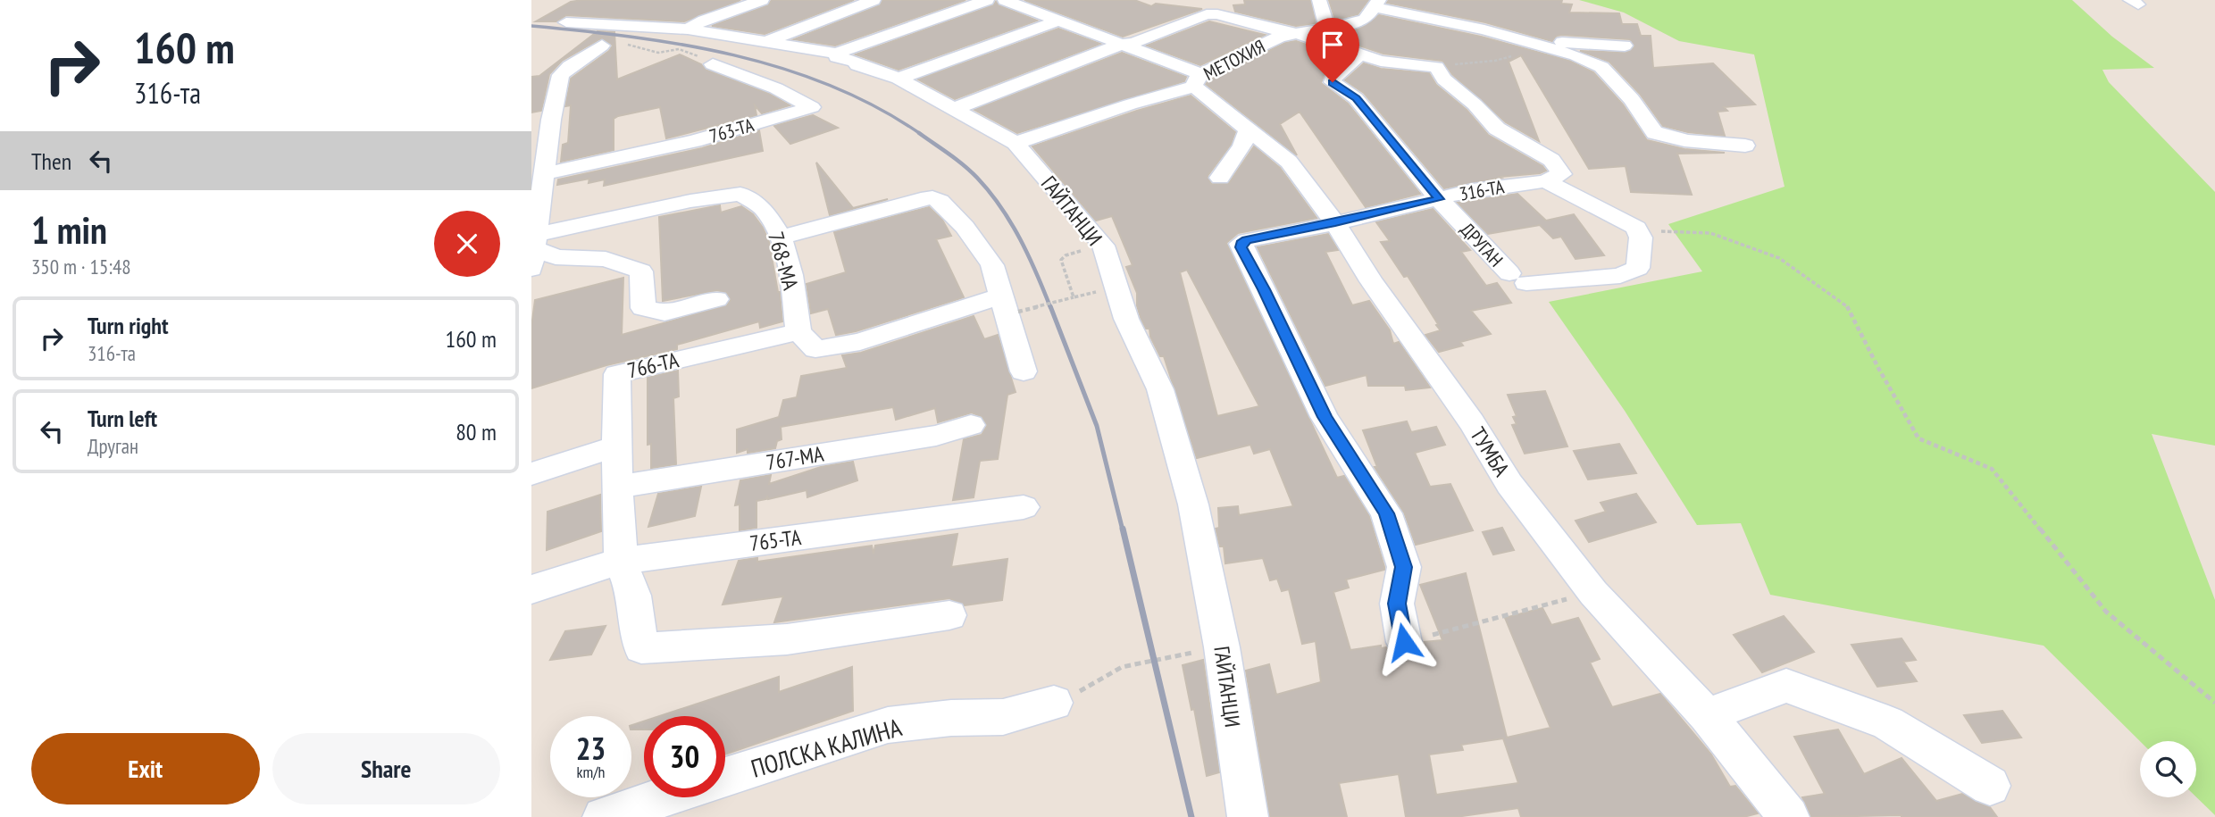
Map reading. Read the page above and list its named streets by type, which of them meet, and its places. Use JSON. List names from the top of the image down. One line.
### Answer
{"streets":{"street":["МЕТОХИЯ","763-ТА","316-ТА","ГАЙТАНЦИ","ДРУГАН","768-МА","766-ТА","ТУМБА","767-МА","765-ТА","ПОЛСКА КАЛИНА"]},"crossings":[["МЕТОХИЯ","ГАЙТАНЦИ"],["МЕТОХИЯ","ТУМБА"],["316-ТА","ДРУГАН"],["316-ТА","ТУМБА"],["768-МА","766-ТА"],["766-ТА","767-МА"],["766-ТА","765-ТА"]],"page":{"turn":["160 m","316-та"],"then":"Then","heading":["1 min","350 m · 15:48"],"list":[{"name":"Turn right","note":"316-та","value":"160 m"},{"name":"Turn left","note":"Друган","value":"80 m"}],"speed":"23 km/h","limit":"30","buttons":["Exit","Share"]}}
